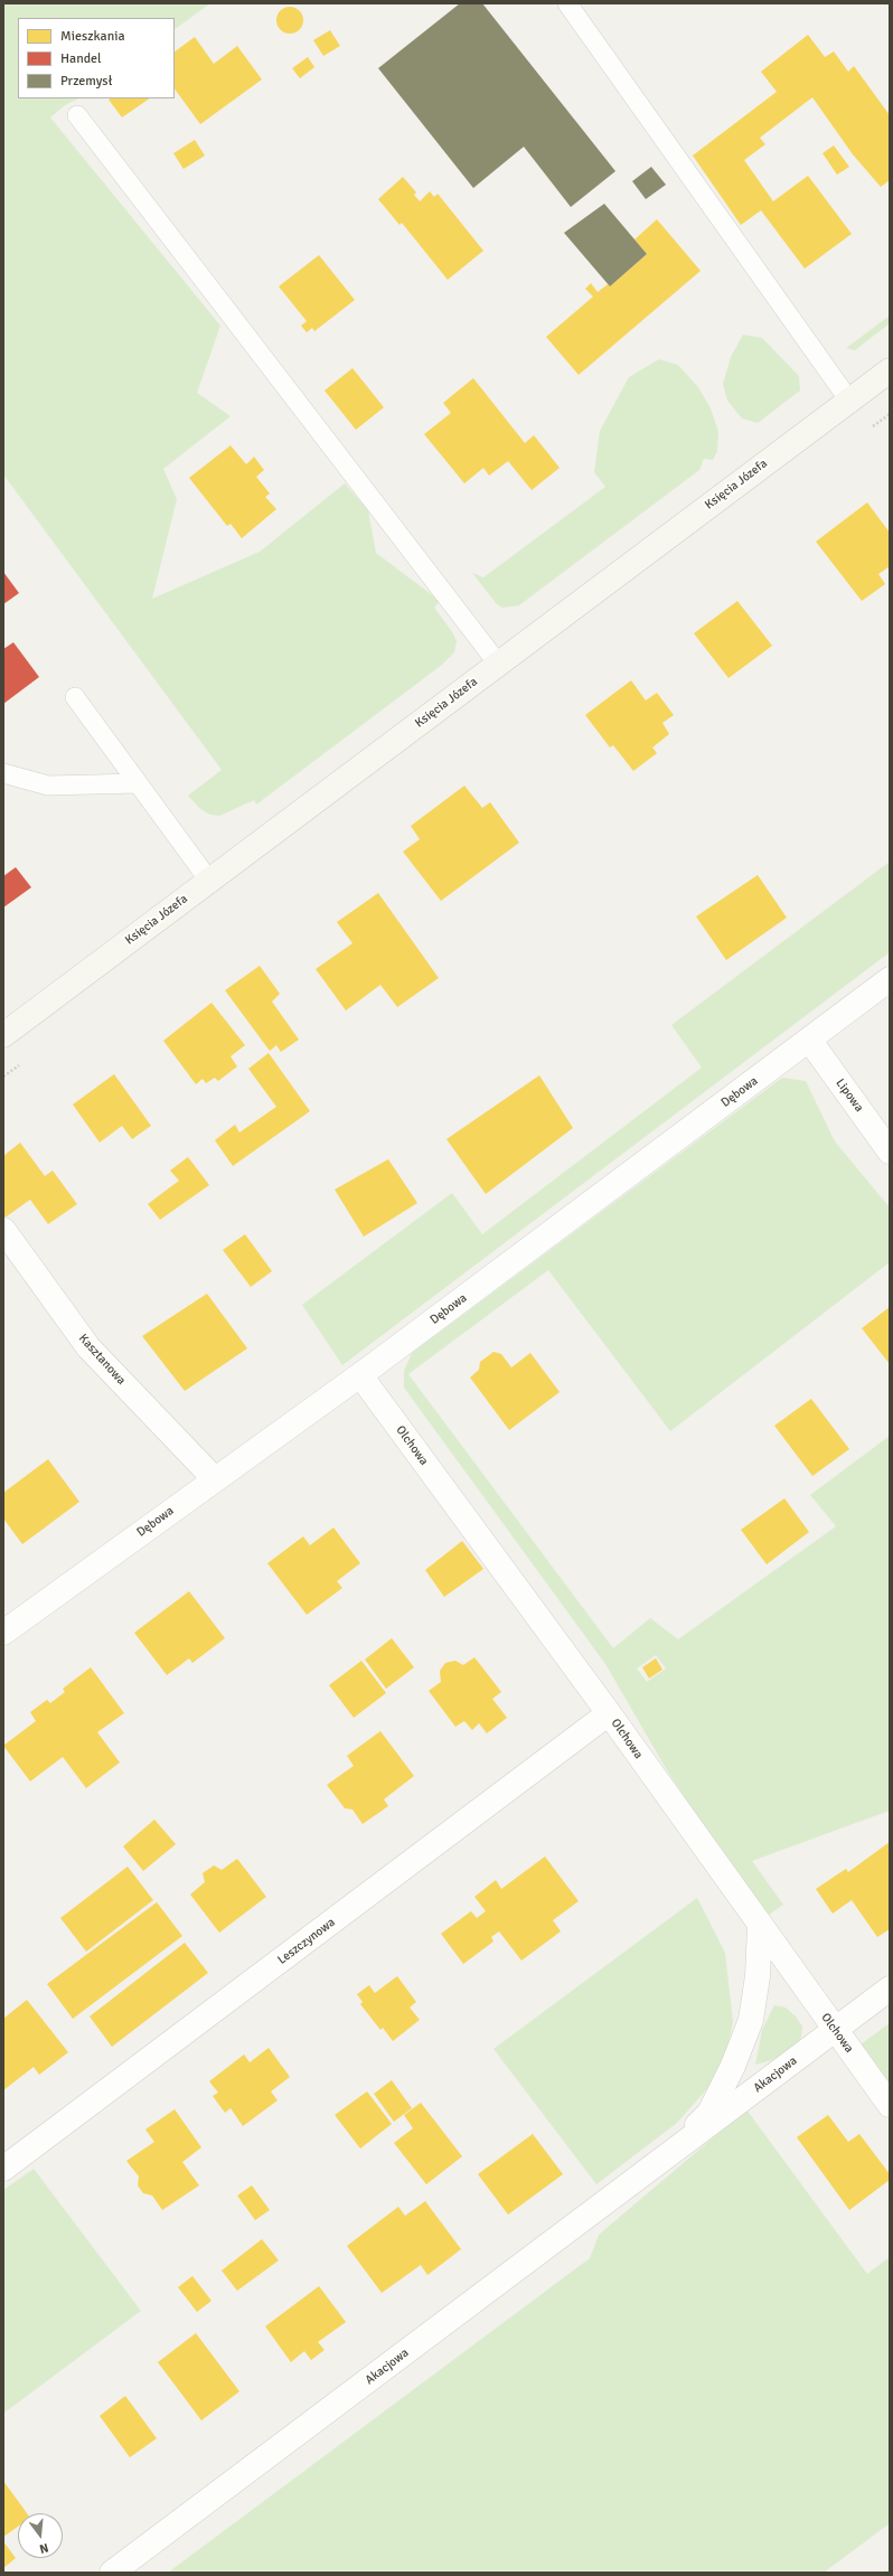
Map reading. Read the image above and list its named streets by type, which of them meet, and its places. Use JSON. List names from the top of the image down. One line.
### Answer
{"streets":{"street":["Księcia Józefa","Dębowa","Lipowa","Kasztanowa","Olchowa","Leszczynowa","Akacjowa"]},"crossings":[["Dębowa","Lipowa"],["Dębowa","Kasztanowa"],["Dębowa","Olchowa"],["Olchowa","Leszczynowa"],["Olchowa","Akacjowa"]],"legend":["Mieszkania","Handel","Przemysł"],"north":"bottom"}
